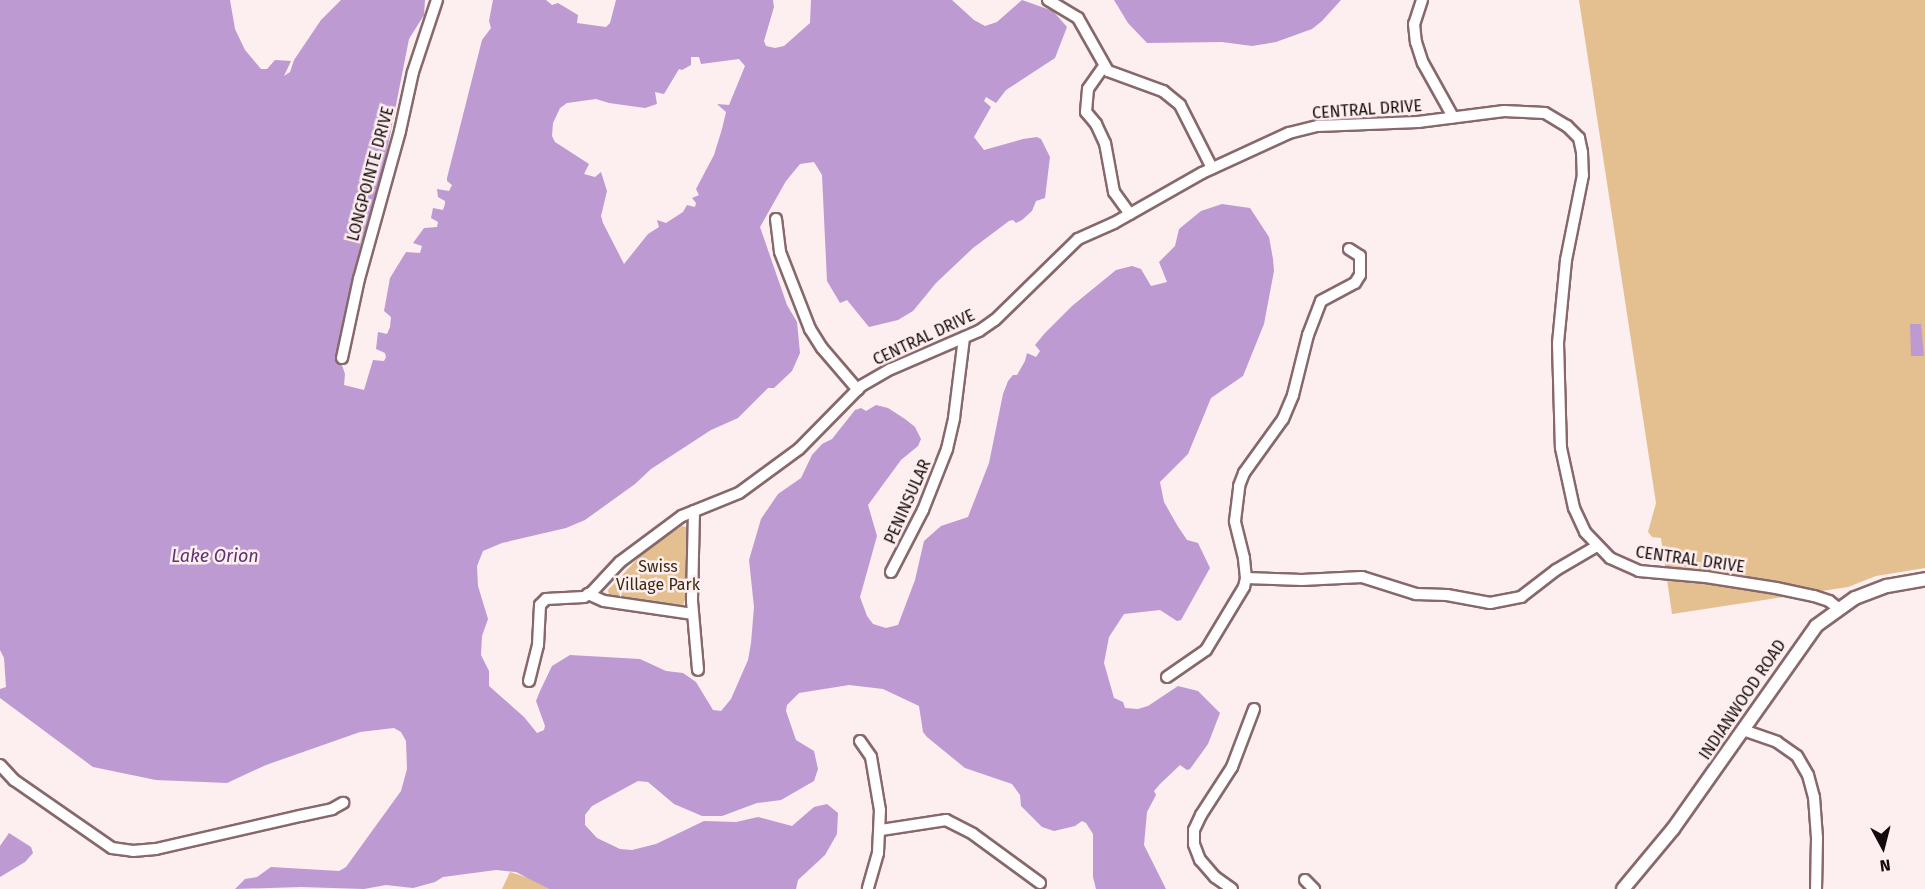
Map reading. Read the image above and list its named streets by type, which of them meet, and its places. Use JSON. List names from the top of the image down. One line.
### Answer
{"streets":{"street":["CENTRAL DRIVE","LONGPOINTE DRIVE","PENINSULAR","INDIANWOOD ROAD"]},"crossings":[["CENTRAL DRIVE","PENINSULAR"],["CENTRAL DRIVE","INDIANWOOD ROAD"]],"water":["Lake Orion"],"parks":["Swiss Village Park"],"north":"bottom"}
